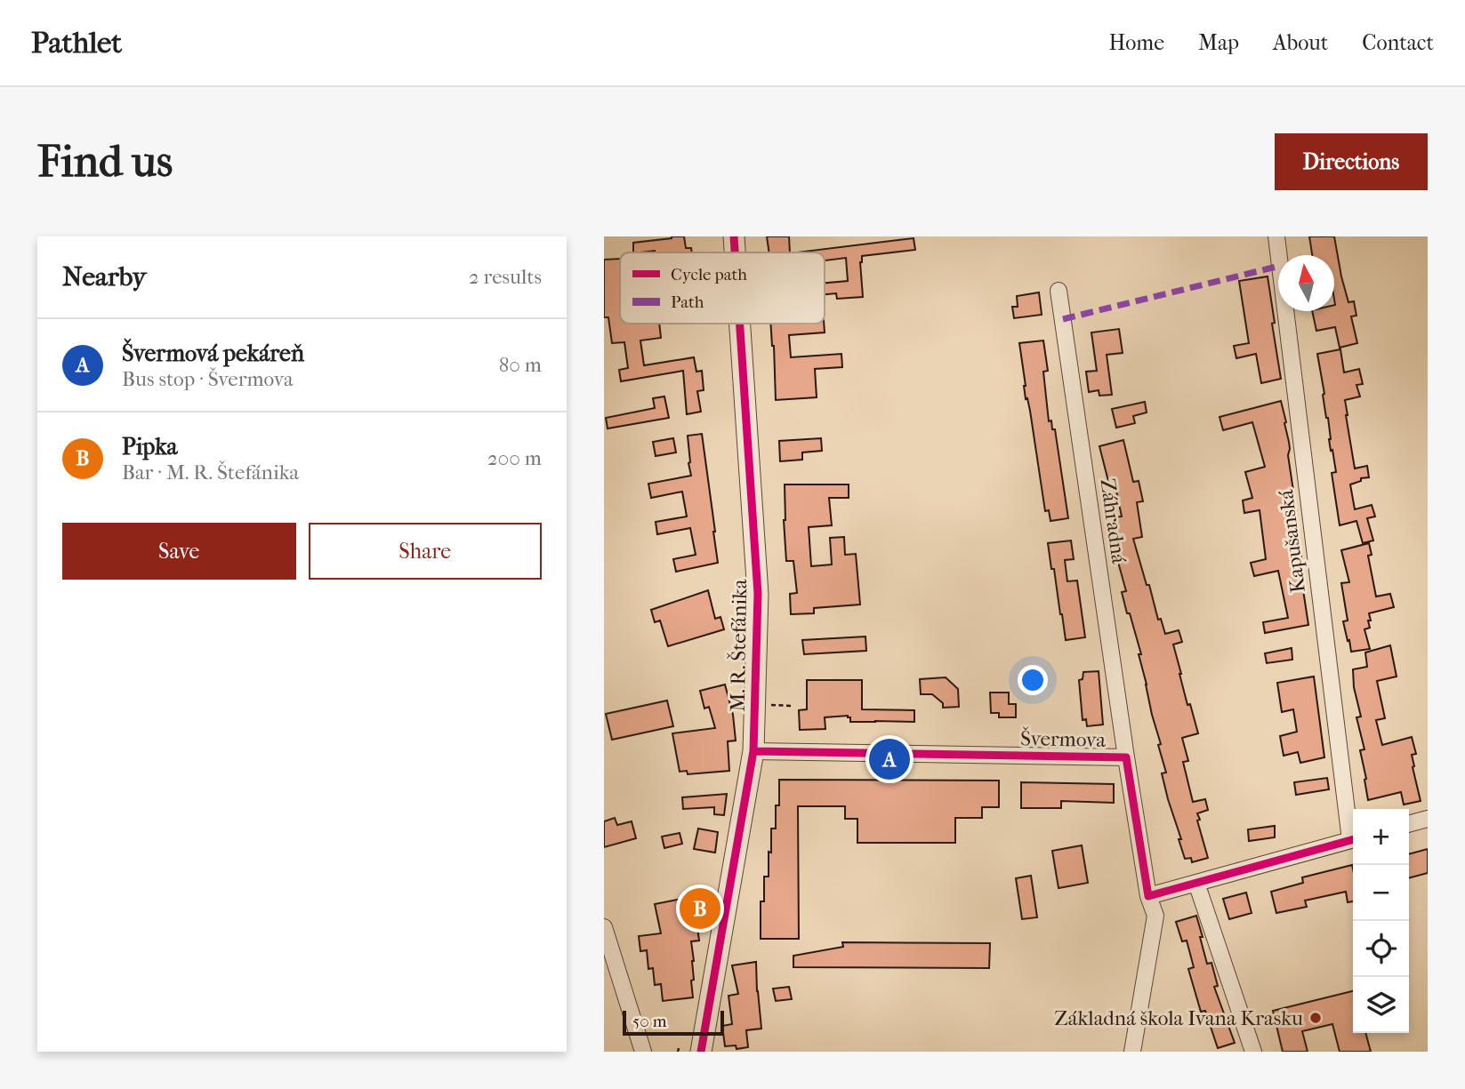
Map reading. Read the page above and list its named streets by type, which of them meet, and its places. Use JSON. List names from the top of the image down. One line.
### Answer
{"streets":{"street":["Záhradná","Kapušanská","M. R. Štefánika","Švermova"]},"crossings":[["Záhradná","Švermova"],["M. R. Štefánika","Švermova"]],"places":["Základná škola Ivana Krasku"],"legend":["Cycle path","Path"],"scale_bar":"50 m","north":"top","page":{"header":"Pathlet","nav":["Home","Map","About","Contact"],"buttons":["Directions",["Save","Share"]],"title":"Find us","heading":["Nearby","2 results"],"list":[{"mark":"A","name":"Švermová pekáreň","note":"Bus stop · Švermova","value":"80 m"},{"mark":"B","name":"Pipka","note":"Bar · M. R. Štefánika","value":"200 m"}],"pins":["A","B"],"map_buttons":["+","−"],"scale":"50 m"}}
